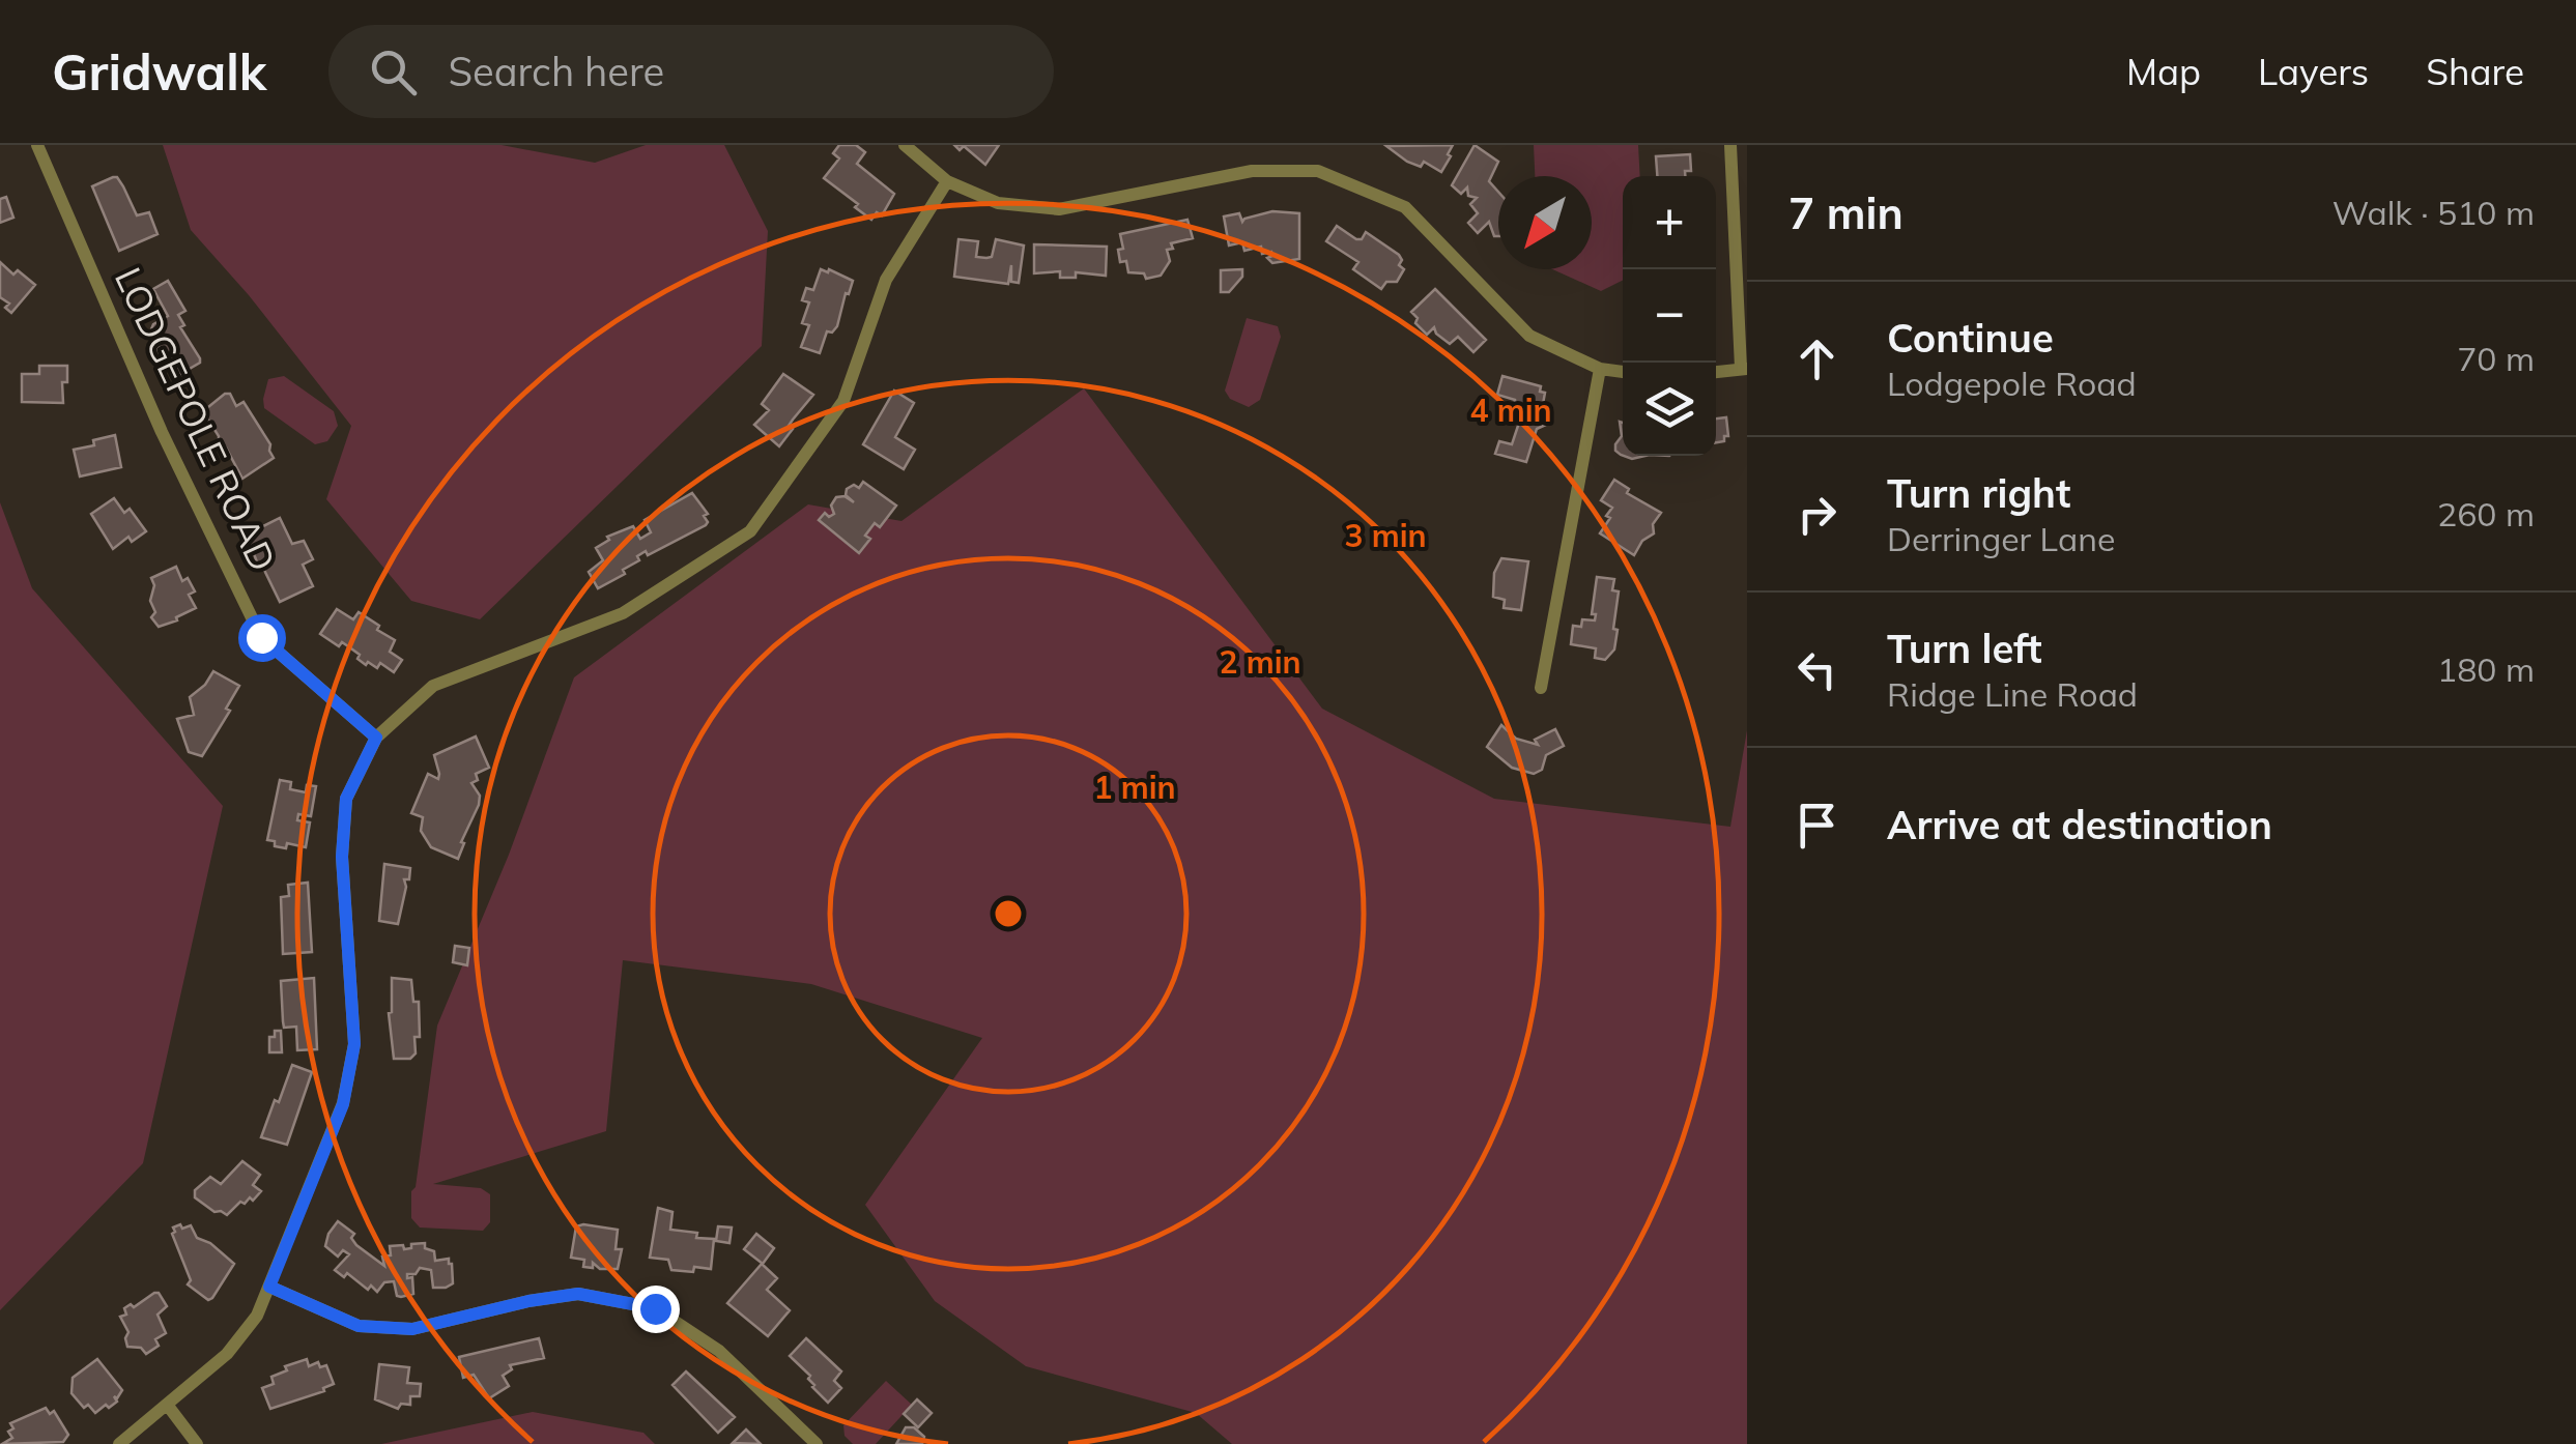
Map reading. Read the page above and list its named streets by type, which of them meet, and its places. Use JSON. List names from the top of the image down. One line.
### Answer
{"streets":{"street":["LODGEPOLE ROAD"]},"north":"bottom left","page":{"header":"Gridwalk","search":"Search here","nav":["Map","Layers","Share"],"heading":["7 min","Walk · 510 m"],"map_buttons":["+","−"],"list":[["Continue","Lodgepole Road","70 m"],["Turn right","Derringer Lane","260 m"],["Turn left","Ridge Line Road","180 m"],"Arrive at destination"]},"rings":["4 min","3 min","2 min","1 min"]}
